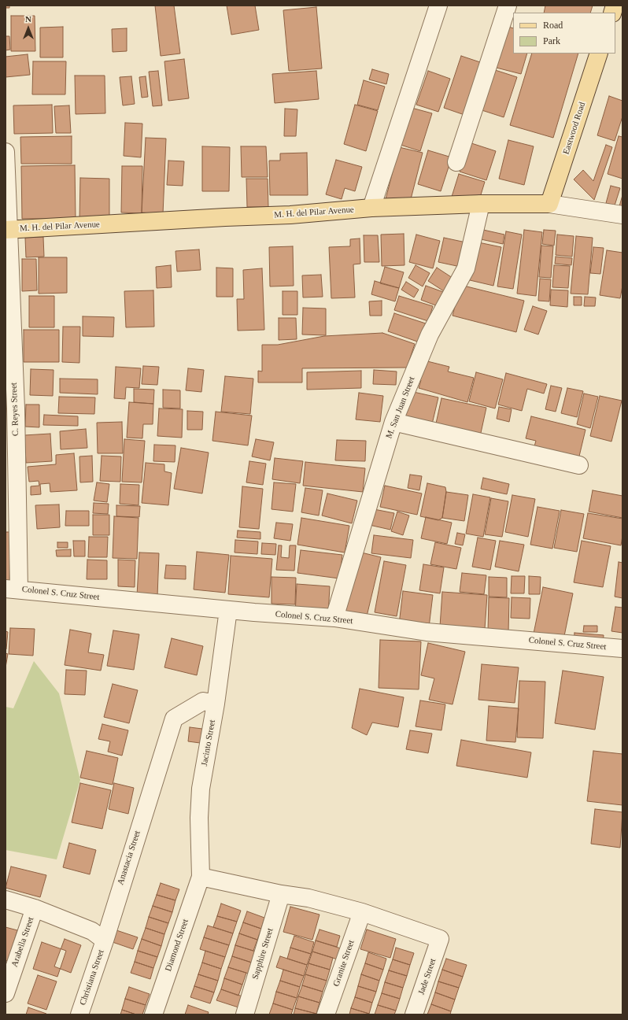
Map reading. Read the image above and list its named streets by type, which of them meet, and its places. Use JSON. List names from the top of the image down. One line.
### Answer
{"streets":{"main road":["Eastwood Road","M. H. del Pilar Avenue"],"street":["M. San Juan Street","C. Reyes Street","Colonel S. Cruz Street","Jacinto Street","Anastacia Street","Arabella Street","Diamond Street","Sapphire Street","Granite Street","Jade Street","Christiana Street"]},"crossings":[["Eastwood Road","M. H. del Pilar Avenue"],["M. H. del Pilar Avenue","M. San Juan Street"],["M. H. del Pilar Avenue","C. Reyes Street"],["M. San Juan Street","Colonel S. Cruz Street"],["C. Reyes Street","Colonel S. Cruz Street"],["Colonel S. Cruz Street","Jacinto Street"],["Jacinto Street","Anastacia Street"],["Jacinto Street","Diamond Street"],["Anastacia Street","Christiana Street"],["Granite Street","Jade Street"]],"legend":["Road","Park"],"north":"top"}
